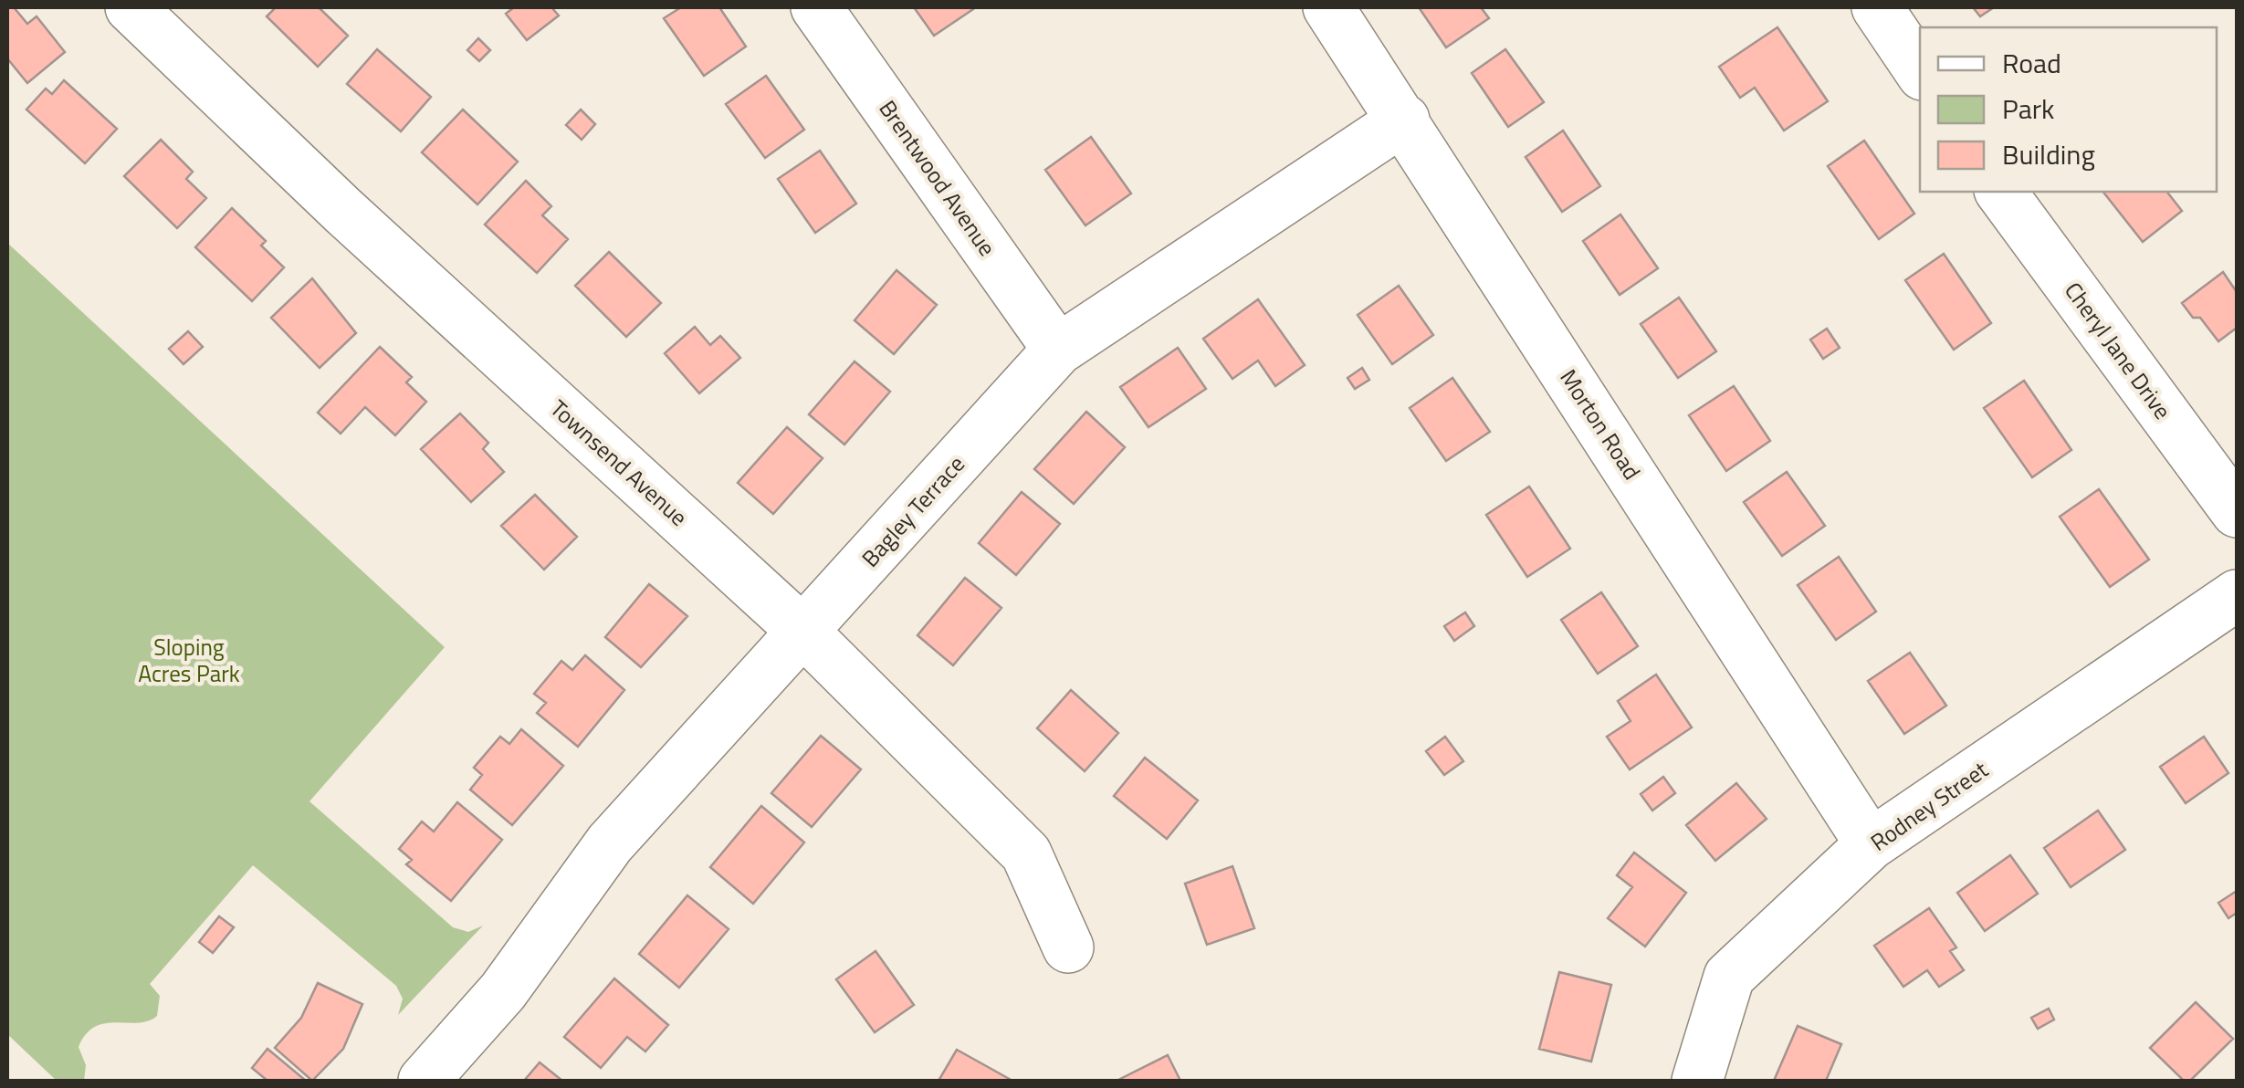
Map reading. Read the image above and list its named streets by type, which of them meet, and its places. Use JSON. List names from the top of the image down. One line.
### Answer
{"streets":{"street":["Brentwood Avenue","Cheryl Jane Drive","Morton Road","Townsend Avenue","Bagley Terrace","Rodney Street"]},"crossings":[["Brentwood Avenue","Bagley Terrace"],["Morton Road","Bagley Terrace"],["Morton Road","Rodney Street"],["Townsend Avenue","Bagley Terrace"]],"parks":["Sloping Acres Park"],"legend":["Road","Park","Building"]}
